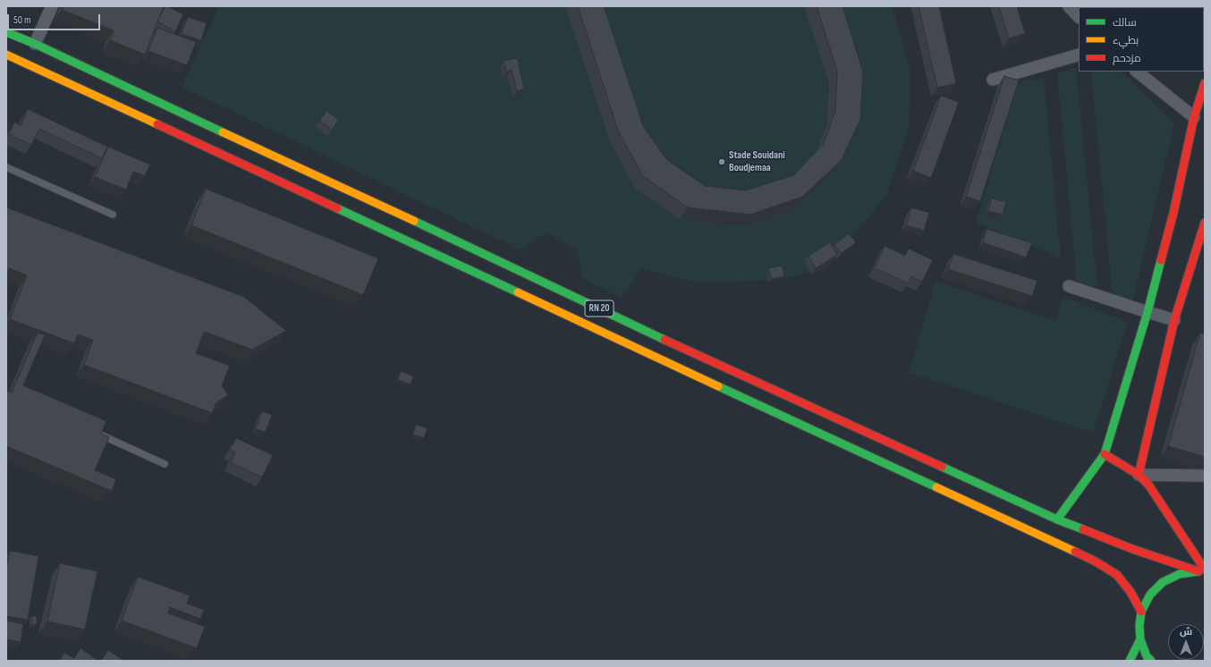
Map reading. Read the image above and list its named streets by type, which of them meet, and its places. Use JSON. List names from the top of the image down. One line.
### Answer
{"streets":{"main road":["RN 20"]},"places":["Stade Souidani Boudjemaa"],"legend":["سالك","بطيء","مزدحم"],"scale_bar":"50 m","north":"top"}
